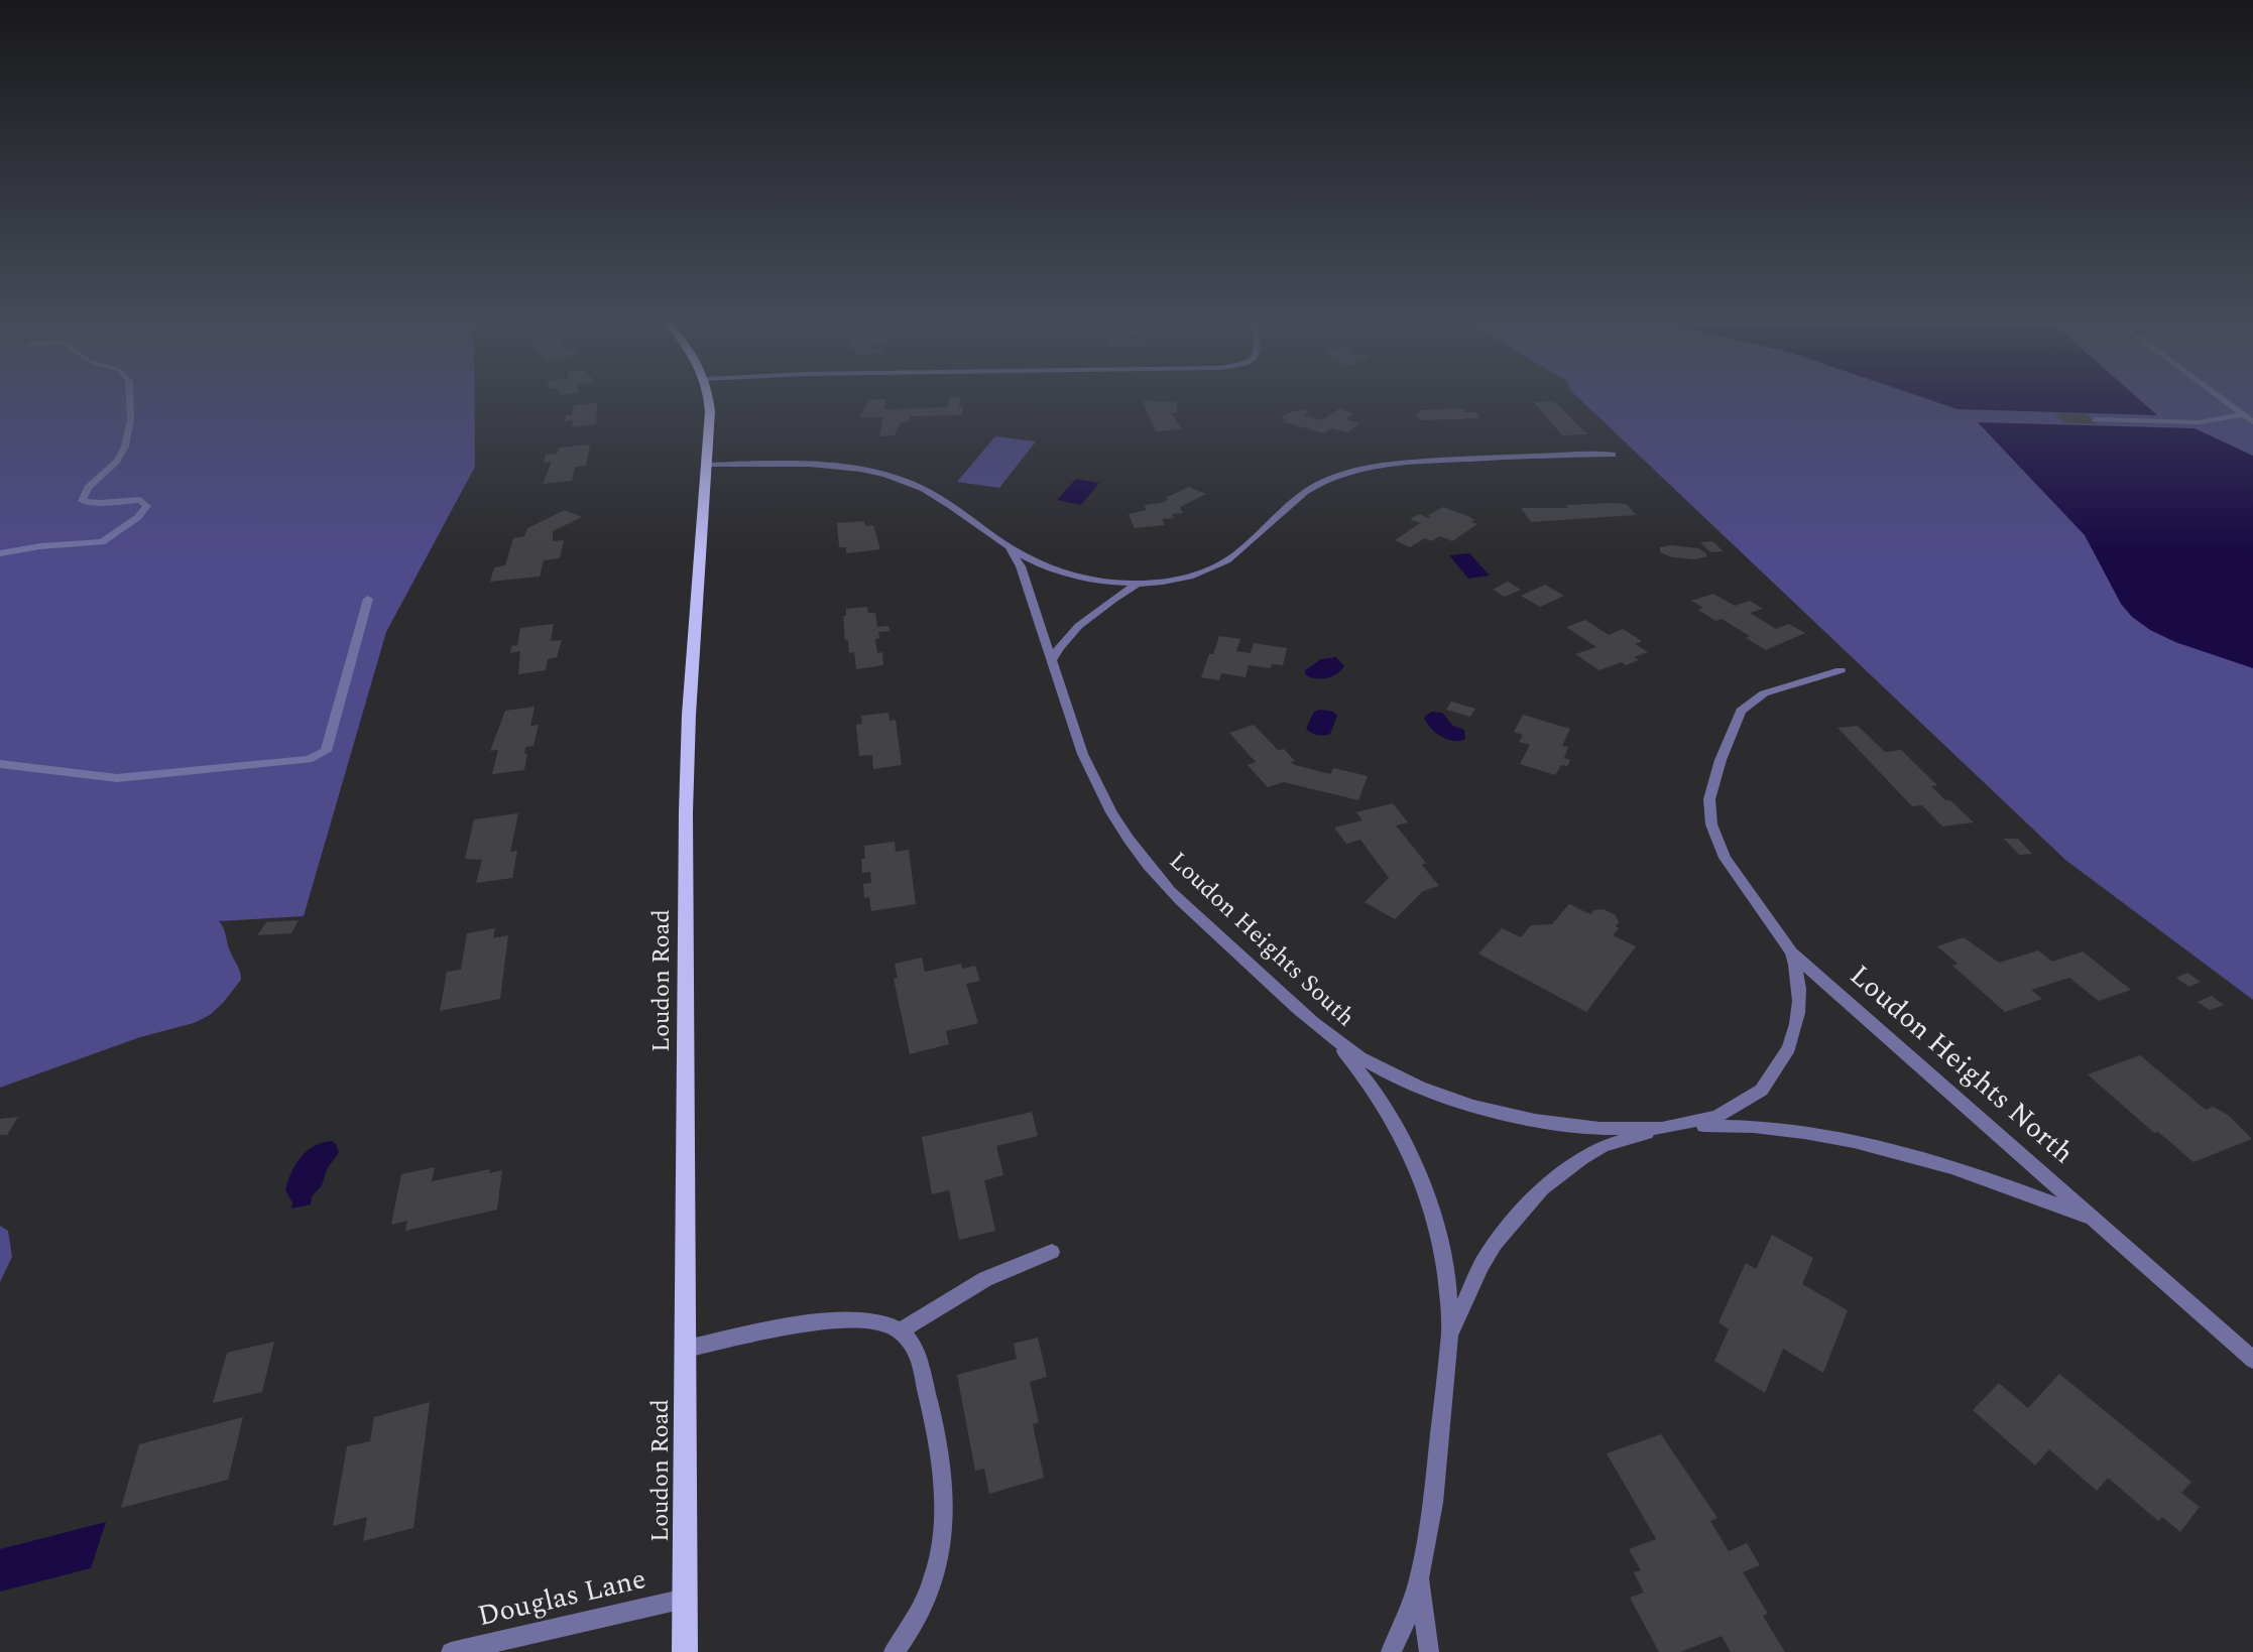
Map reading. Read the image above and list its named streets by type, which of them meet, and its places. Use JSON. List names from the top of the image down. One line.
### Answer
{"streets":{"main road":["Loudon Road"],"street":["Loudon Heights South","Loudon Heights North","Douglas Lane"]},"crossings":[["Loudon Heights South","Loudon Road"],["Loudon Heights South","Loudon Heights North"],["Loudon Road","Douglas Lane"]]}
